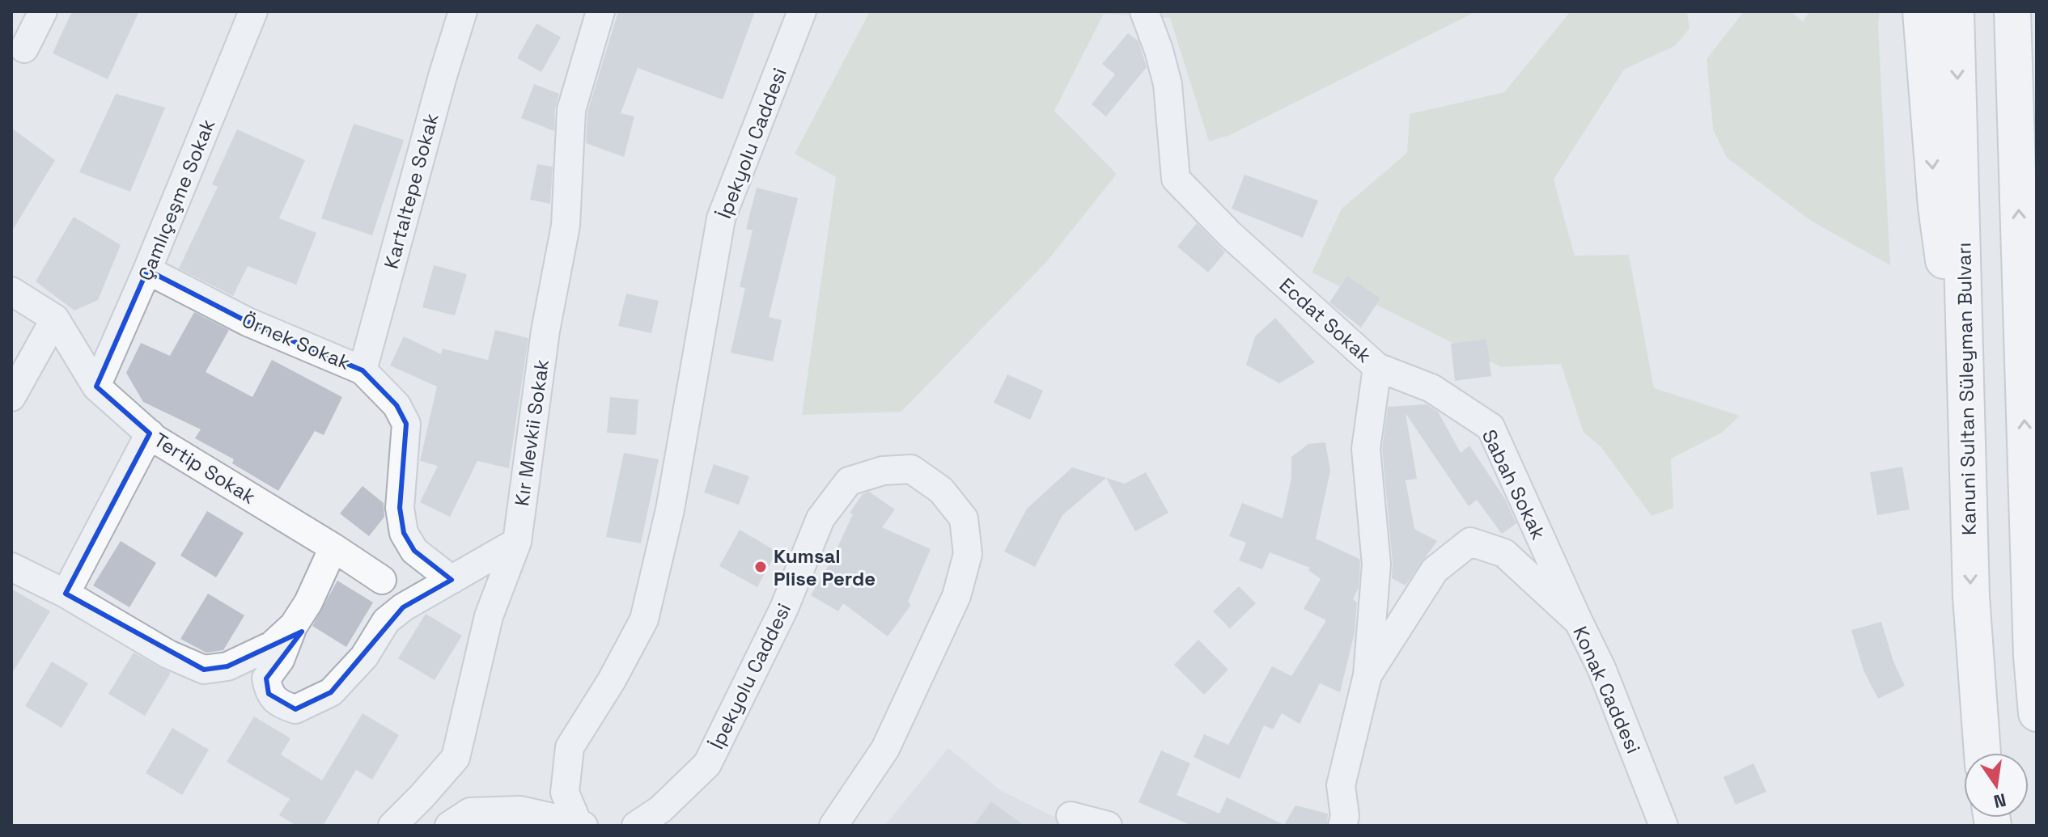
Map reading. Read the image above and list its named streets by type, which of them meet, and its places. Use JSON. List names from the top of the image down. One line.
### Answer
{"streets":{"main road":["Kanuni Sultan Süleyman Bulvarı"],"street":["İpekyolu Caddesi","Kartaltepe Sokak","Çamlıçeşme Sokak","Ecdat Sokak","Örnek Sokak","Kır Mevkii Sokak","Tertip Sokak","Sabah Sokak","Konak Caddesi"]},"crossings":[["Kartaltepe Sokak","Örnek Sokak"],["Çamlıçeşme Sokak","Örnek Sokak"],["Çamlıçeşme Sokak","Tertip Sokak"],["Ecdat Sokak","Sabah Sokak"],["Ecdat Sokak","Konak Caddesi"],["Sabah Sokak","Konak Caddesi"]],"places":["Kumsal Plise Perde"],"north":"bottom"}
